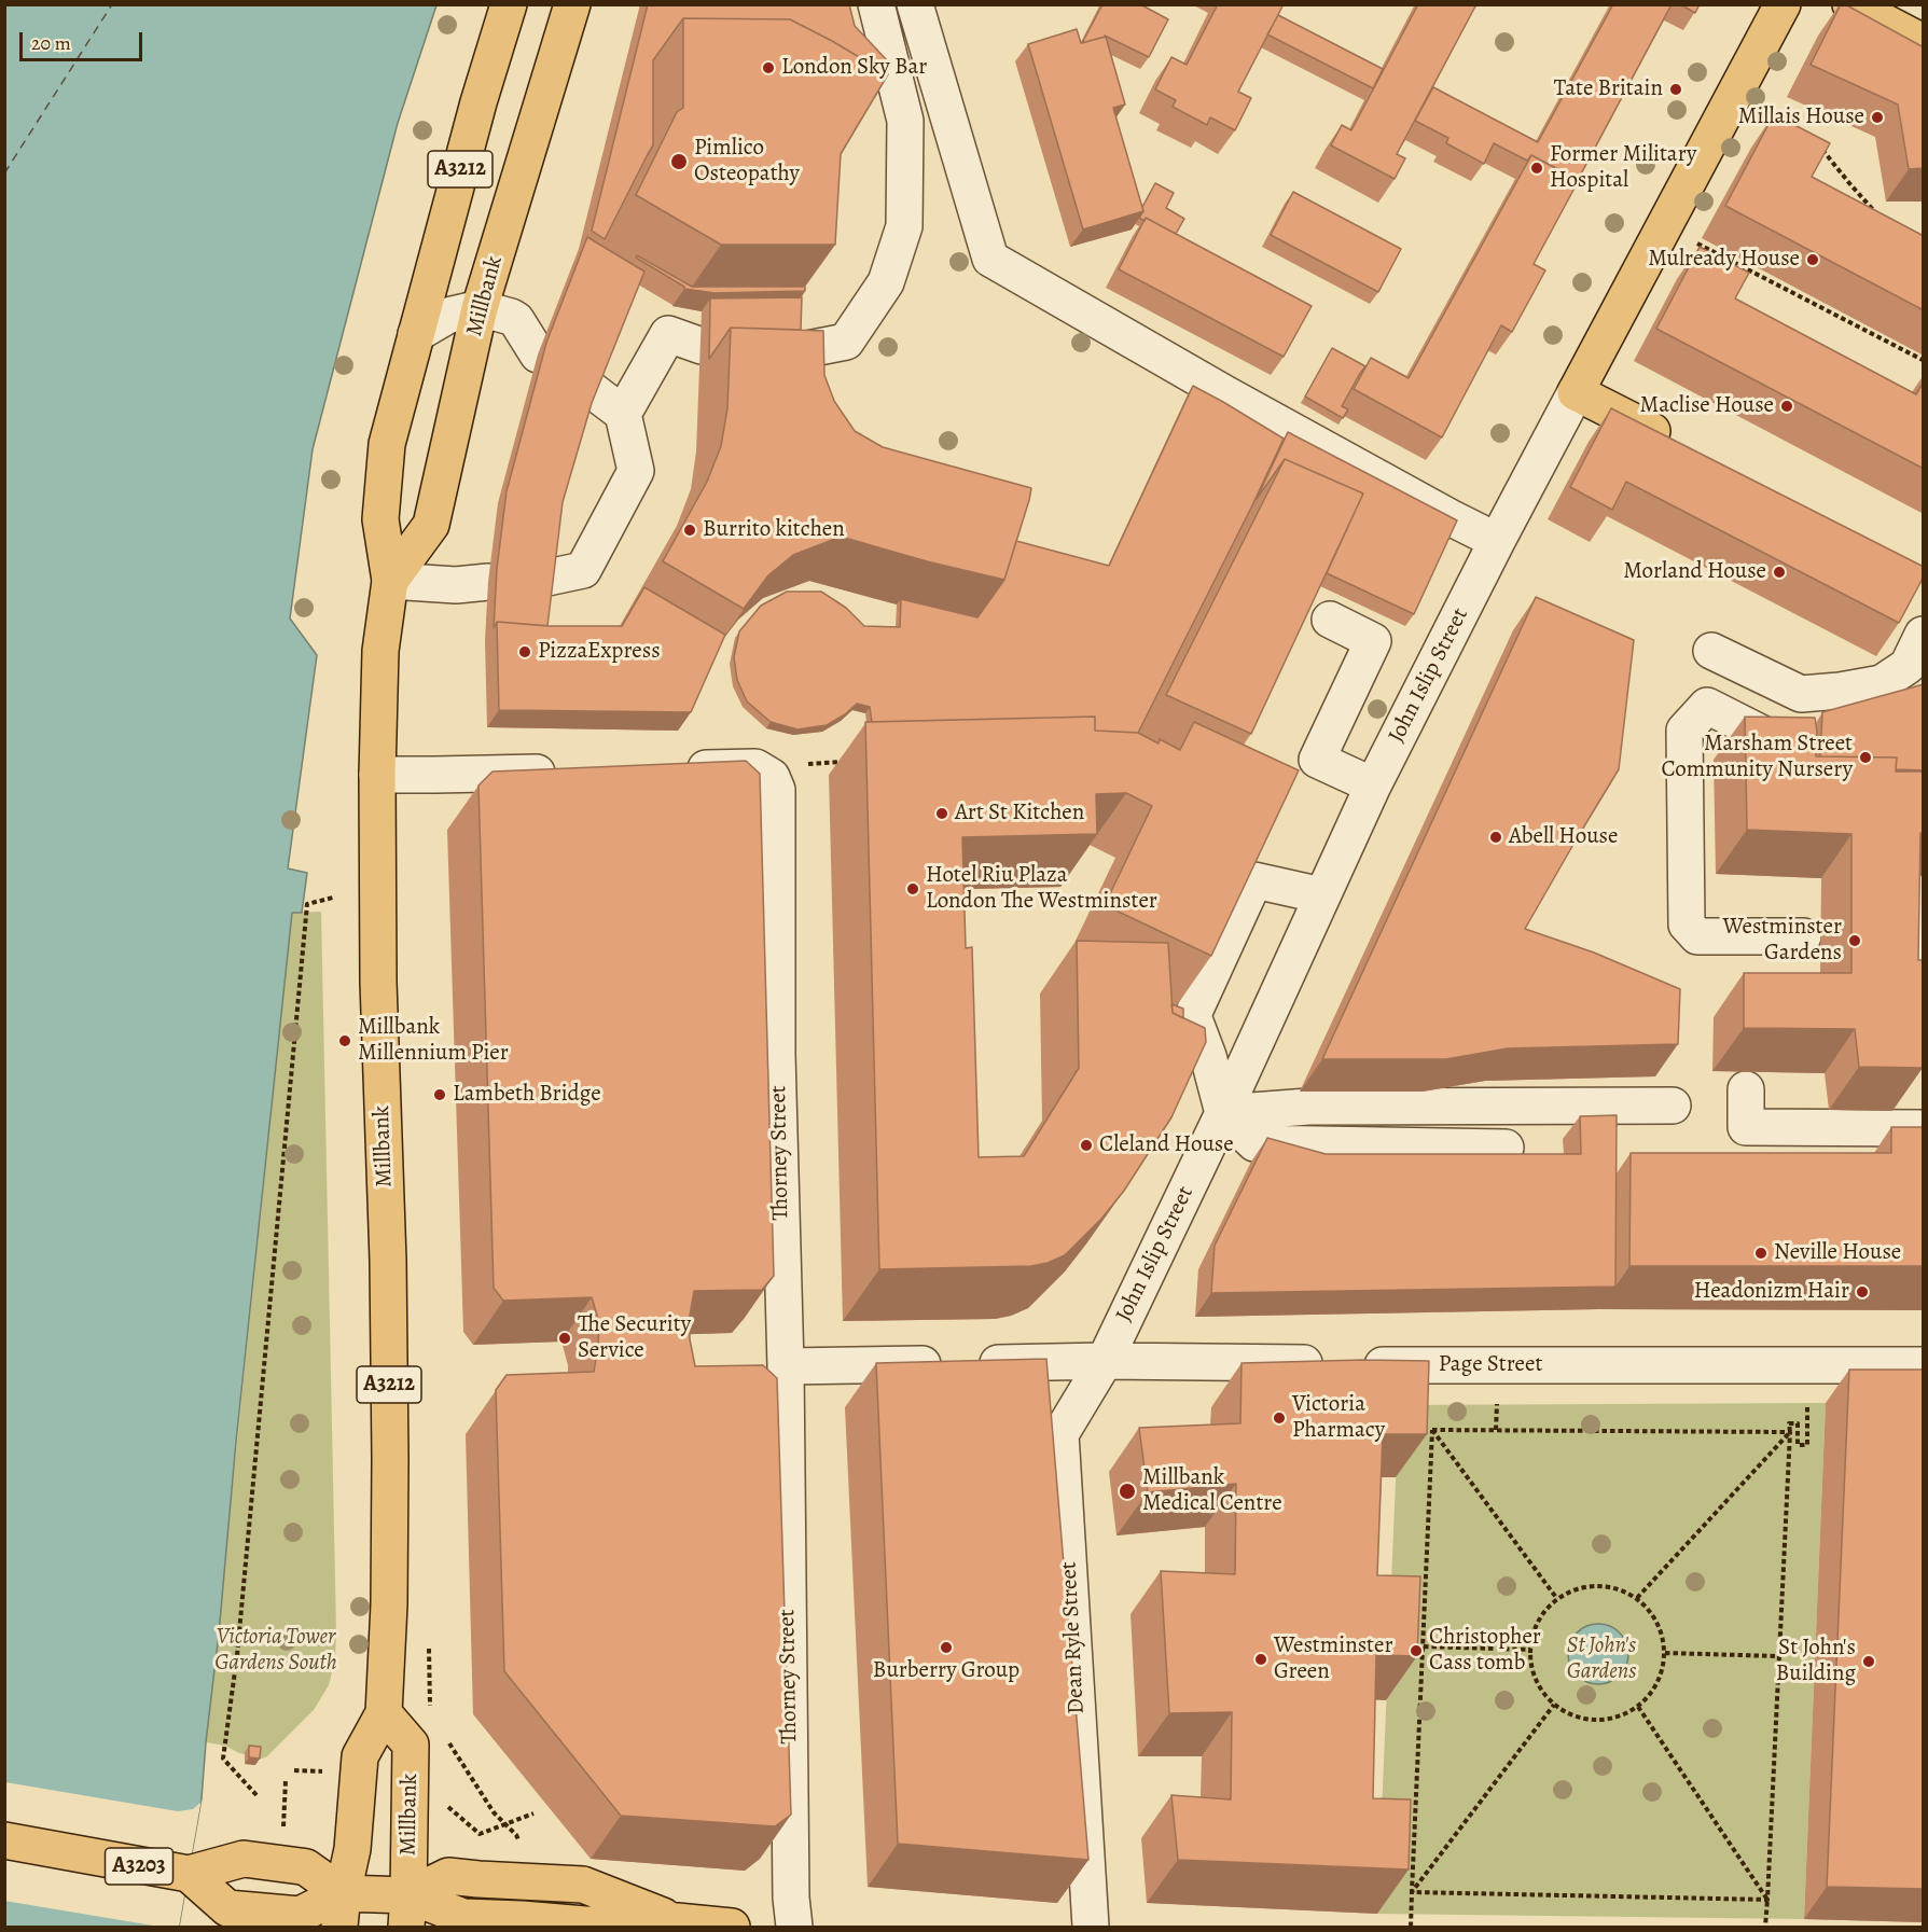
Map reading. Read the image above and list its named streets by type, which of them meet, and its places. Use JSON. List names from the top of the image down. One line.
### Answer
{"streets":{"main road":["A3212","Millbank","John Islip Street","A3203"],"street":["Thorney Street","Page Street","Dean Ryle Street"]},"crossings":[["Millbank","A3203"],["John Islip Street","Page Street"],["John Islip Street","Dean Ryle Street"],["Thorney Street","Page Street"],["Page Street","Dean Ryle Street"]],"parks":["Victoria Tower Gardens South","St John's Gardens"],"places":["London Sky Bar","Tate Britain","Millais House","Pimlico Osteopathy","Former Military Hospital","Mulready House","Maclise House","Burrito kitchen","Morland House","PizzaExpress","Marsham Street Community Nursery","Art St Kitchen","Abell House","Hotel Riu Plaza London The Westminster","Westminster Gardens","Millbank Millennium Pier","Lambeth Bridge","Cleland House","Neville House","Headonizm Hair","The Security Service","Victoria Pharmacy","Millbank Medical Centre","Burberry Group","Christopher Cass tomb","Westminster Green","St John's Building"],"scale_bar":"20 m"}
